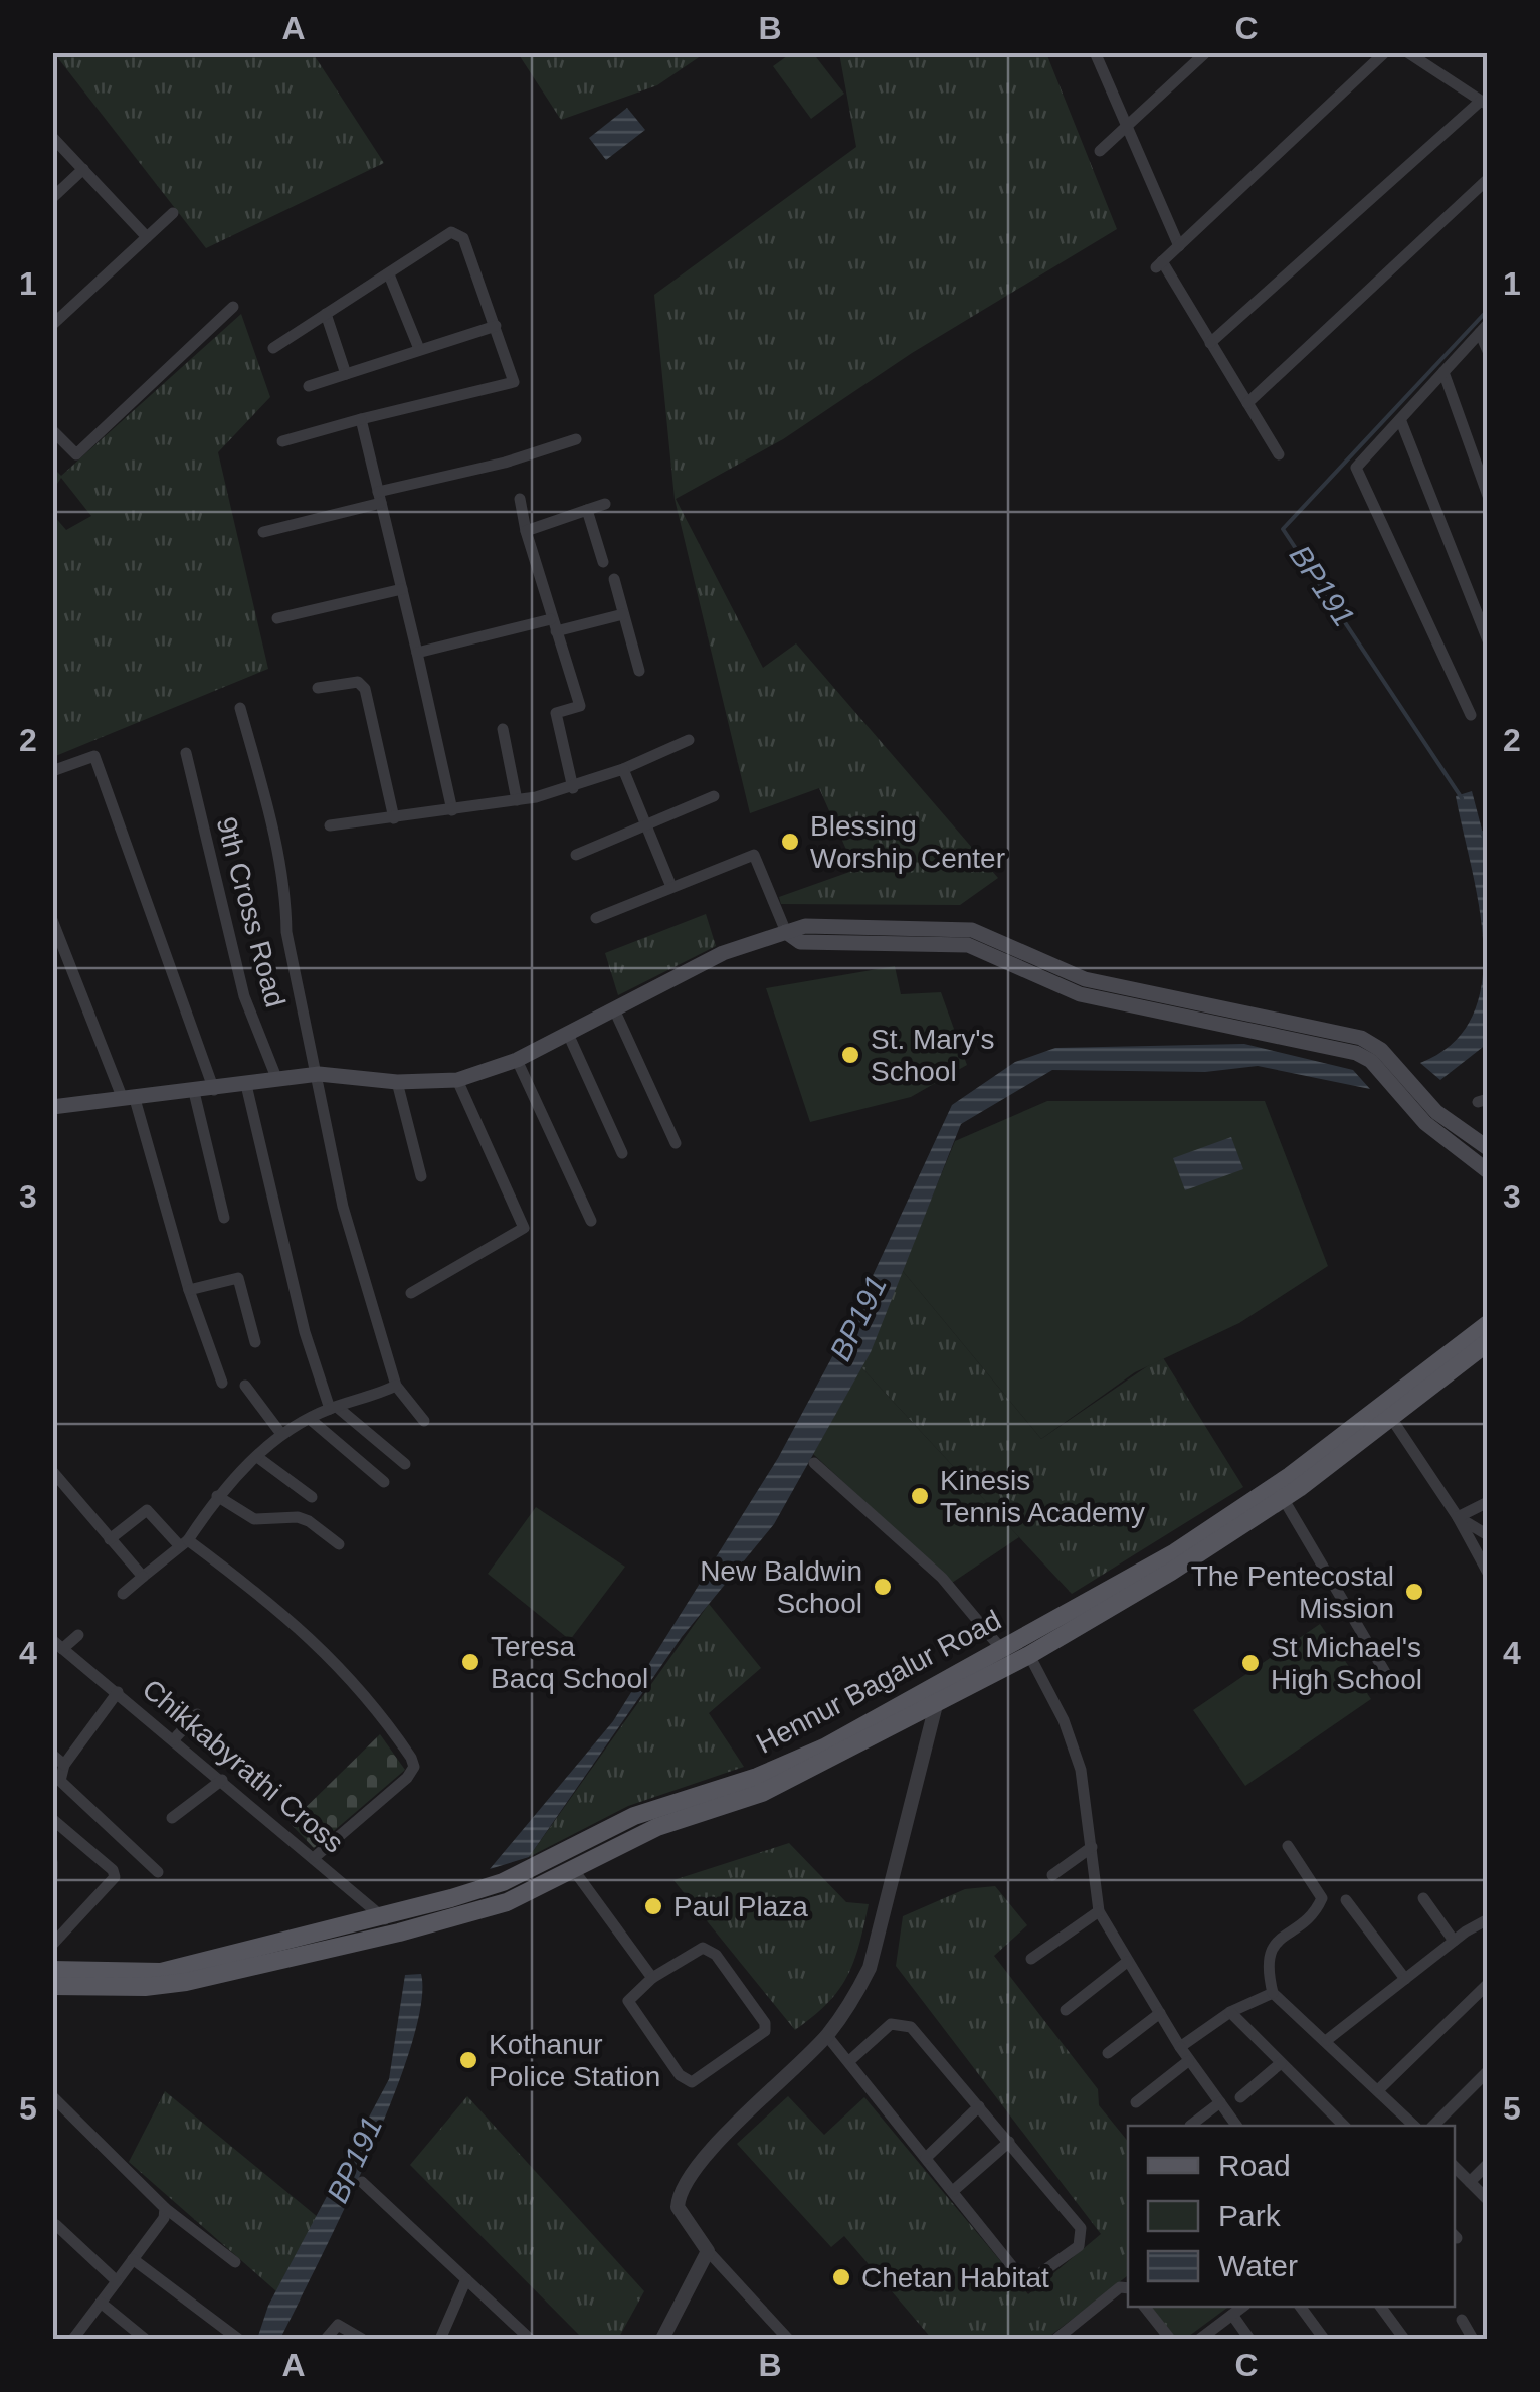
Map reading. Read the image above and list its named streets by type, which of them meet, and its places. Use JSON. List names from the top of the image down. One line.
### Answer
{"streets":{"main road":["Hennur Bagalur Road"],"street":["9th Cross Road","Chikkabyrathi Cross"]},"crossings":[["Hennur Bagalur Road","Chikkabyrathi Cross"]],"water":["BP191"],"places":["Blessing Worship Center","St. Mary's School","Kinesis Tennis Academy","New Baldwin School","The Pentecostal Mission","Teresa Bacq School","St Michael's High School","Paul Plaza","Kothanur Police Station","Chetan Habitat"],"legend":["Road","Park","Water"],"grid":{"columns":["A","B","C"],"rows":["1","2","3","4","5"]}}
